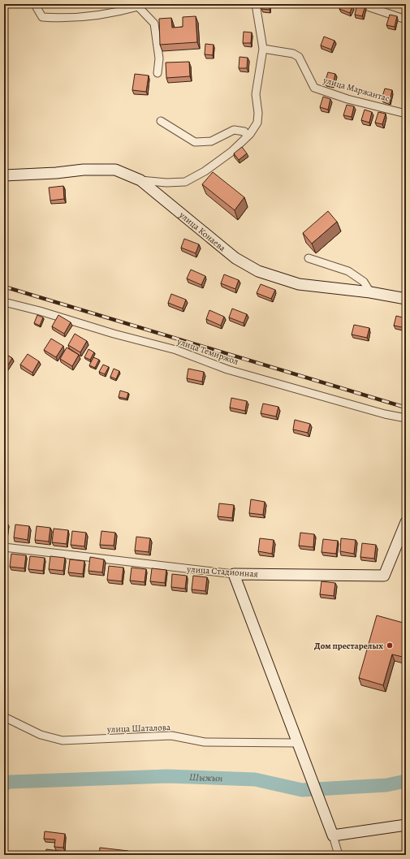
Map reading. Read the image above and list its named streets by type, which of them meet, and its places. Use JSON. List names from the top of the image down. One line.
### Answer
{"streets":{"street":["улица Маржантас","улица Конаева","улица Темиржол","улица Стадионная","улица Шаталова"]},"water":["Шыжын"],"places":["Дом престарелых"]}
